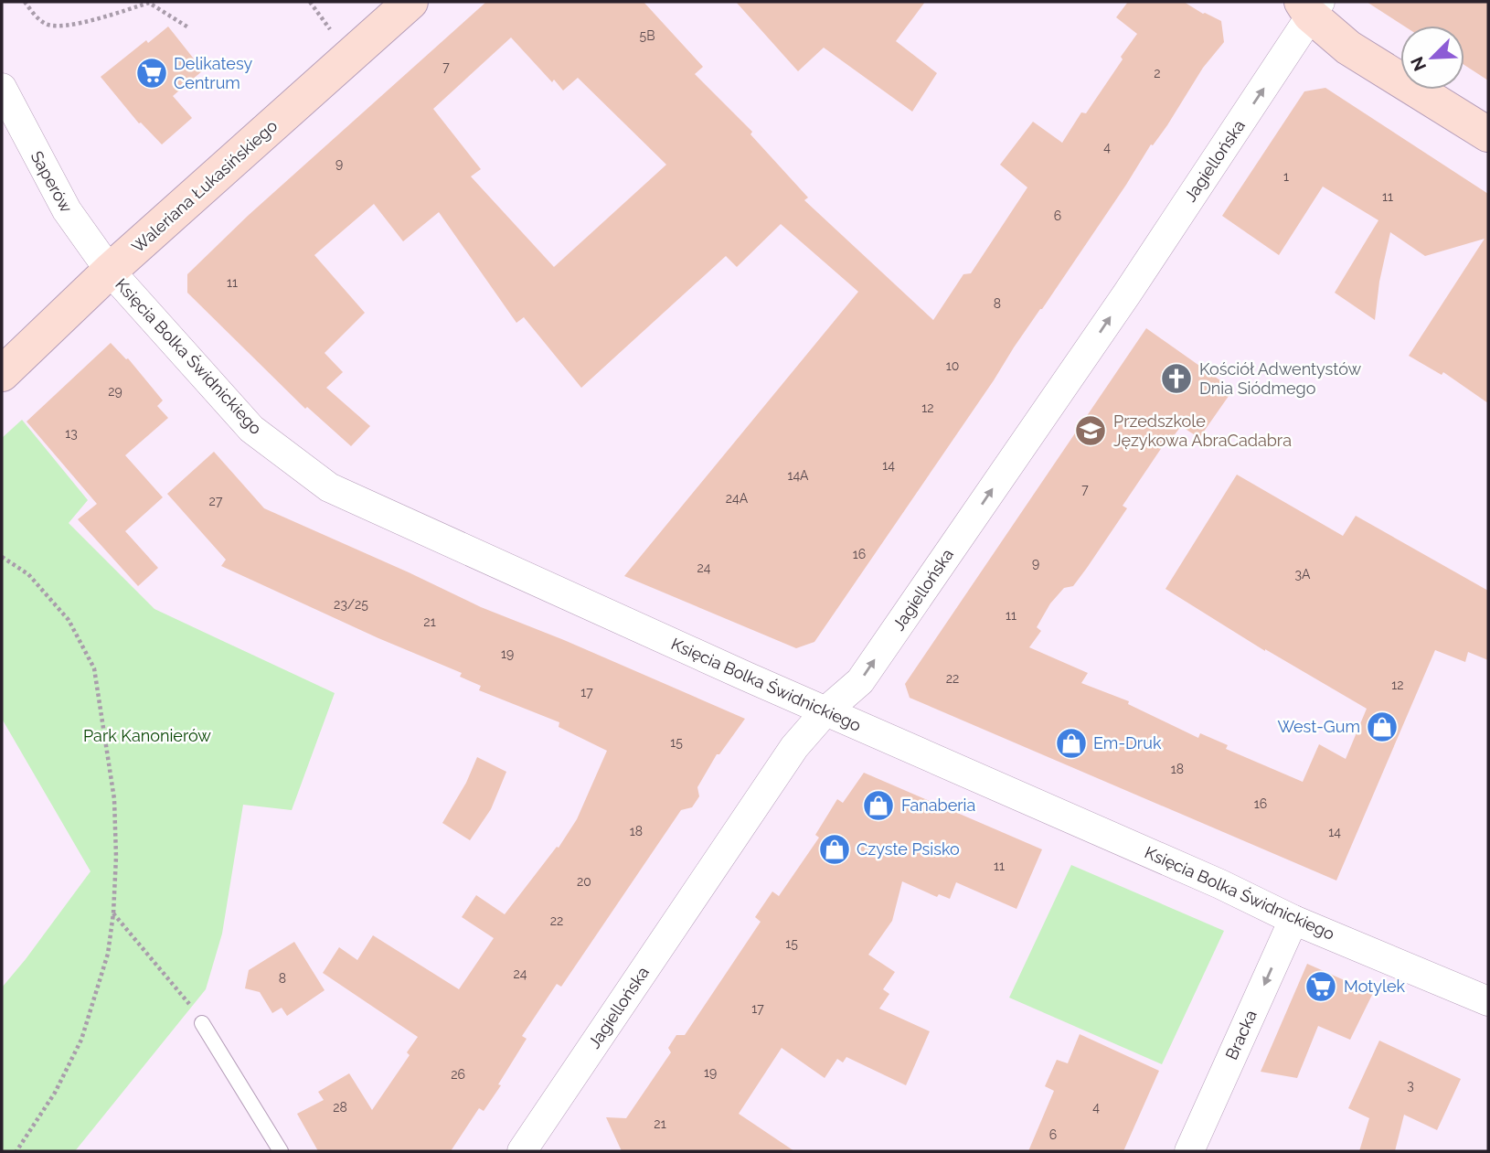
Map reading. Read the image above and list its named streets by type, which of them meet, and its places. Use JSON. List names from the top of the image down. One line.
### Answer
{"streets":{"street":["Jagiellońska","Saperów","Waleriana Łukasińskiego","Księcia Bolka Świdnickiego","Bracka"]},"crossings":[["Jagiellońska","Księcia Bolka Świdnickiego"],["Saperów","Waleriana Łukasińskiego"],["Saperów","Księcia Bolka Świdnickiego"],["Waleriana Łukasińskiego","Księcia Bolka Świdnickiego"],["Księcia Bolka Świdnickiego","Bracka"]],"one_way":["Jagiellońska","Bracka"],"parks":["Park Kanonierów"],"places":{"supermarket":["Delikatesy Centrum","Motylek"],"church":["Kościół Adwentystów Dnia Siódmego"],"school or university":["Przedszkole Językowa AbraCadabra"],"shop":["West-Gum","Em-Druk","Fanaberia","Czyste Psisko"]},"house_numbers":["5B","7","2","4","9","1","11","6","11","8","10","29","12","13","14","14A","7","24A","27","16","9","24","3A","23/25","11","21","19","22","12","17","15","18","16","18","14","11","20","22","15","24","8","17","19","26","3","28","4","21","6"],"north":"bottom left"}
